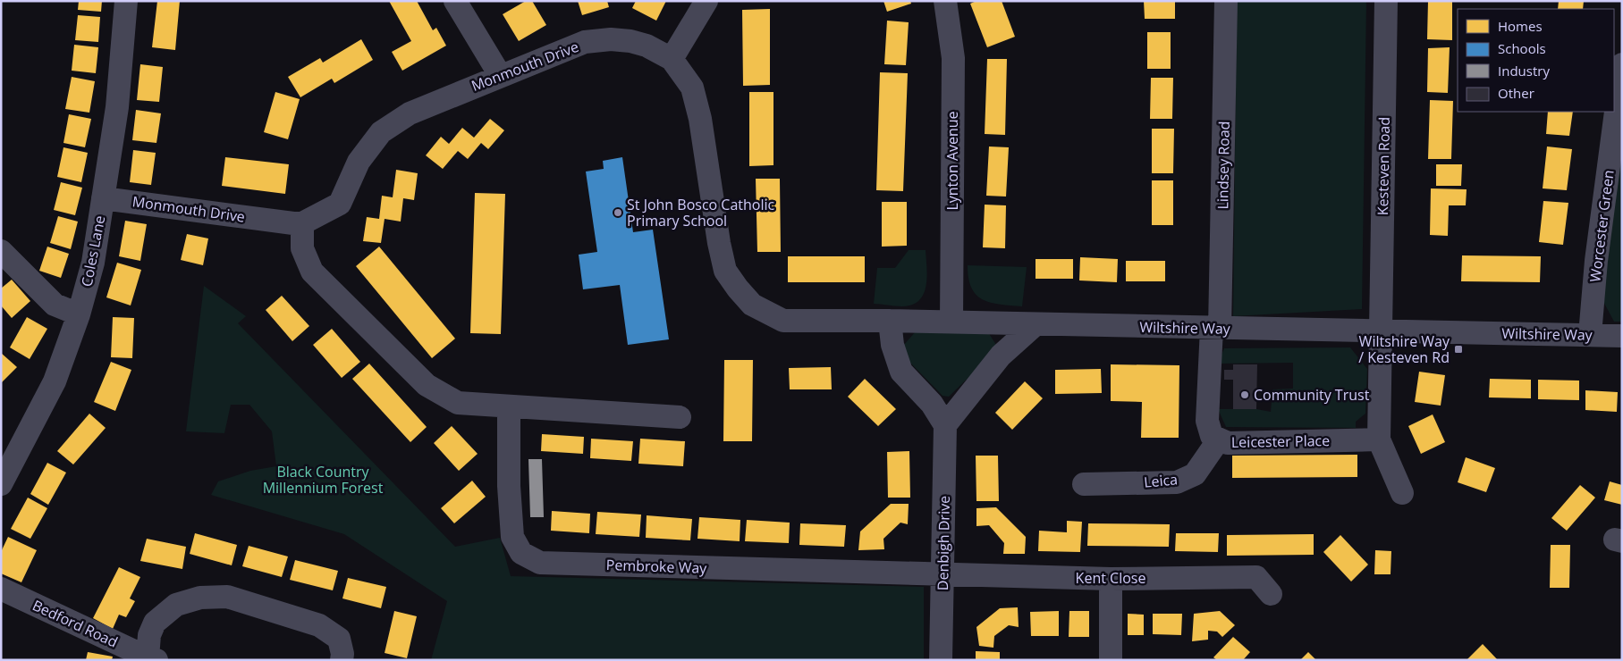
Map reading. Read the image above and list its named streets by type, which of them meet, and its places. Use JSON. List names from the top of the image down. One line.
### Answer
{"streets":{"street":["Monmouth Drive","Lynton Avenue","Lindsey Road","Kesteven Road","Worcester Green","Coles Lane","Wiltshire Way","Leicester Place","Leica","Denbigh Drive","Pembroke Way","Kent Close","Bedford Road"]},"crossings":[["Monmouth Drive","Coles Lane"],["Monmouth Drive","Wiltshire Way"],["Lynton Avenue","Wiltshire Way"],["Lindsey Road","Wiltshire Way"],["Lindsey Road","Leicester Place"],["Kesteven Road","Wiltshire Way"],["Worcester Green","Wiltshire Way"],["Wiltshire Way","Leicester Place"],["Leicester Place","Leica"],["Denbigh Drive","Pembroke Way"],["Denbigh Drive","Kent Close"],["Pembroke Way","Kent Close"]],"parks":["Black Country Millennium Forest"],"places":{"other":["St John Bosco Catholic Primary School","Community Trust"],"transit":["Wiltshire Way / Kesteven Rd"]},"legend":["Homes","Schools","Industry","Other"]}
